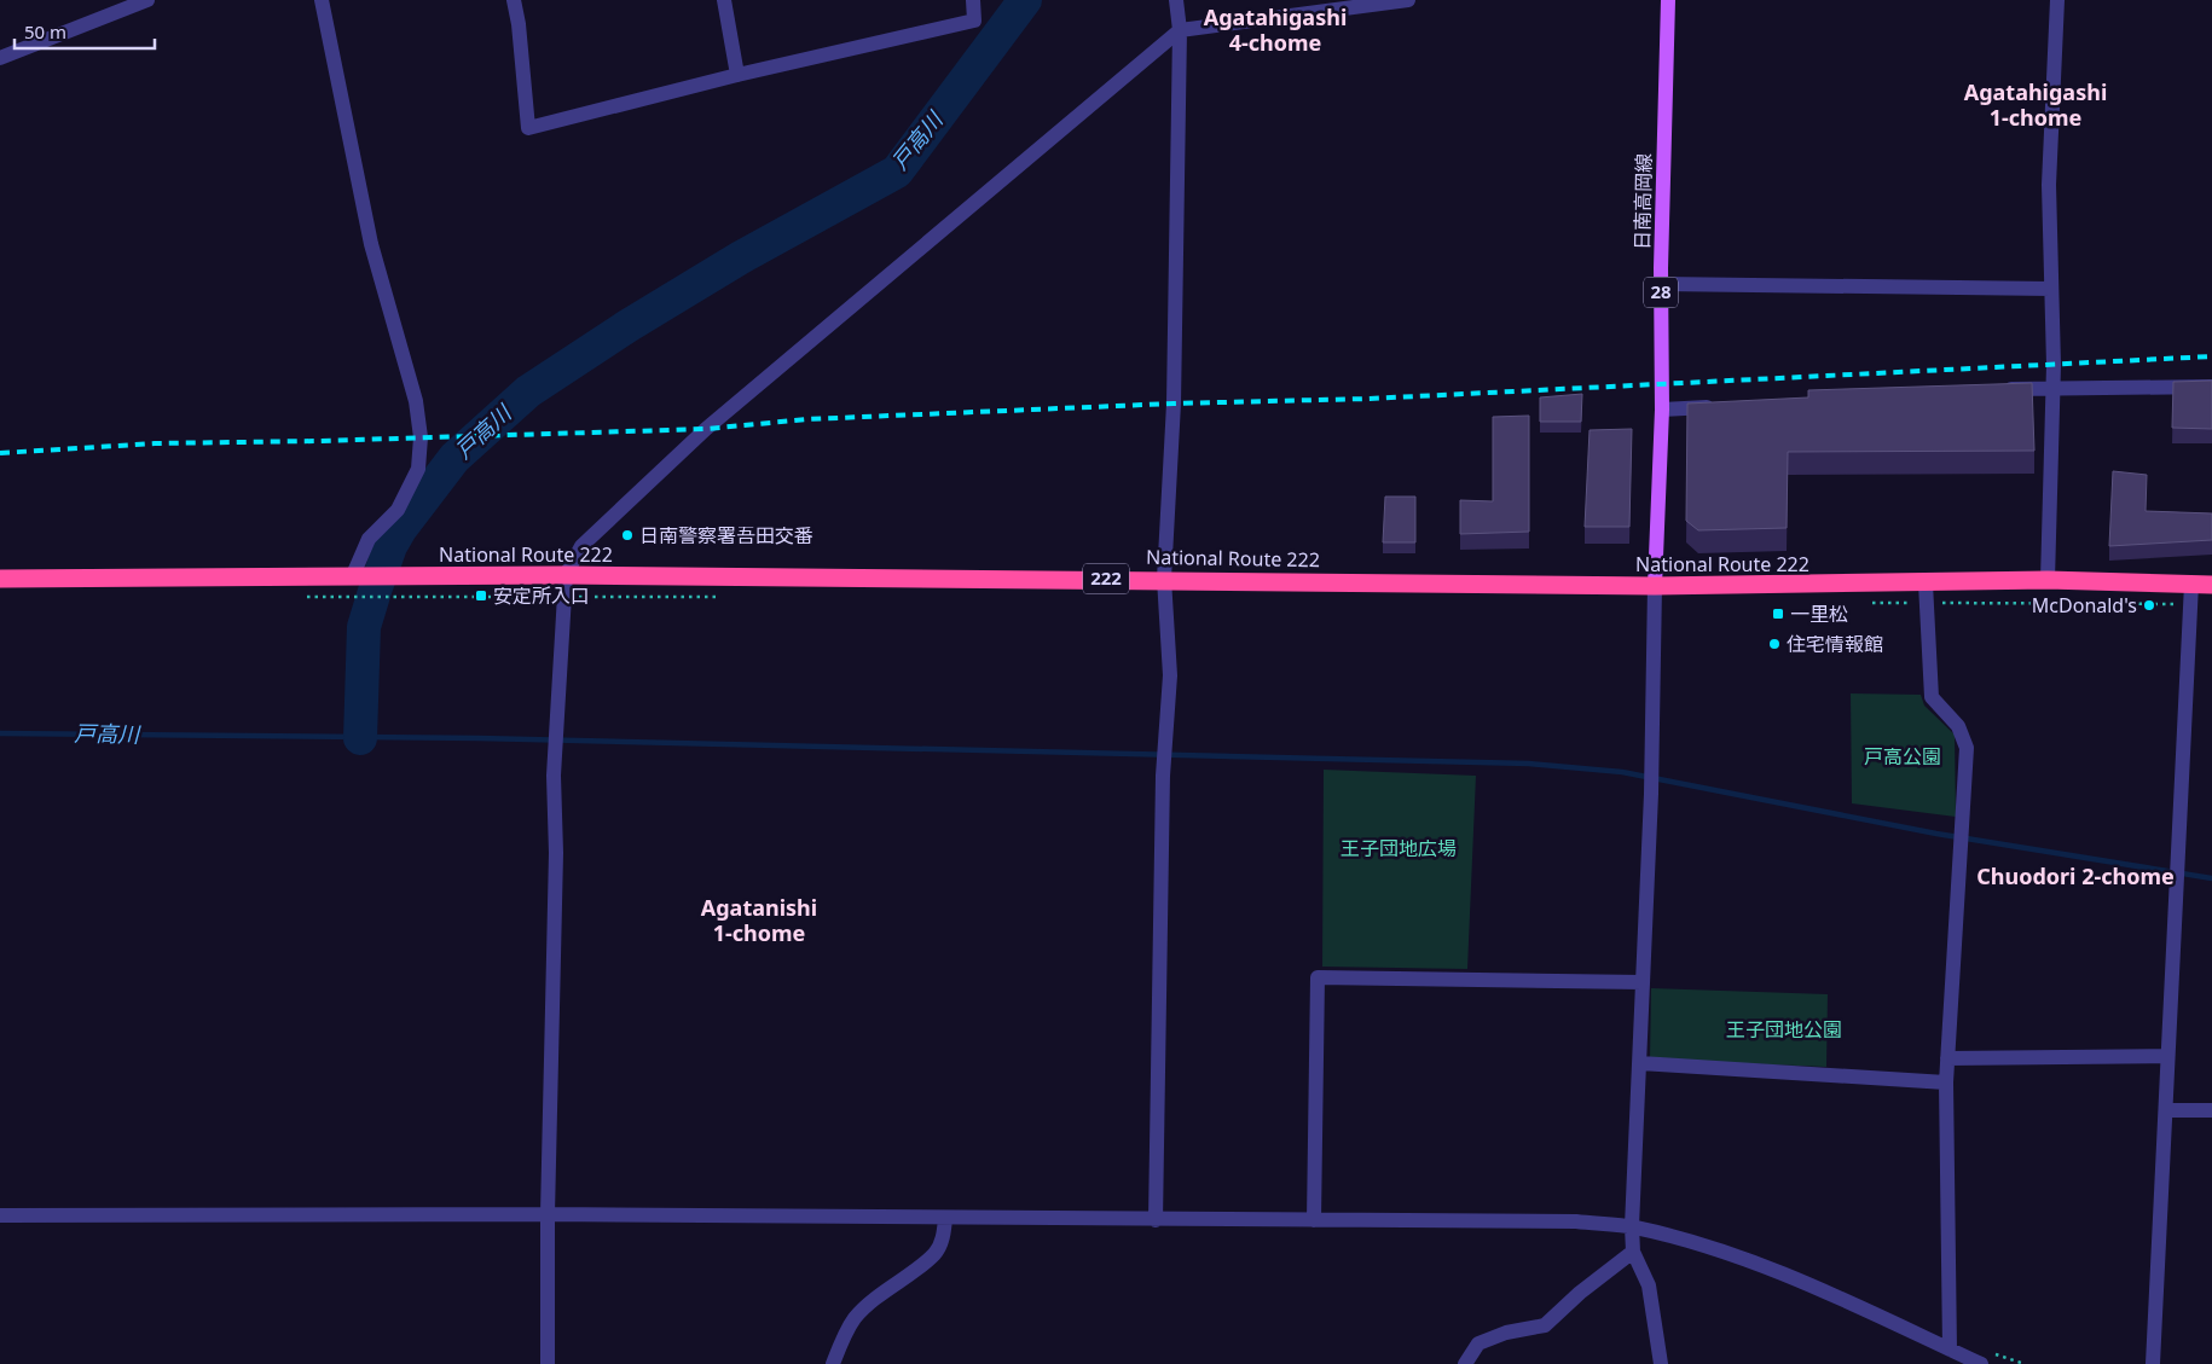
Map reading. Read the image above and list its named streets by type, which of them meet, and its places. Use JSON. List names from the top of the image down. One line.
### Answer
{"streets":{"highway":["National Route 222","222"],"main road":["日南高岡線","28"]},"crossings":[["日南高岡線","National Route 222"]],"districts":["Agatahigashi 4-chome","Agatahigashi 1-chome","Chuodori 2-chome","Agatanishi 1-chome"],"water":["戸高川"],"parks":["戸高公園","王子団地広場","王子団地公園"],"places":{"other":["日南警察署吾田交番","McDonald's","住宅情報館"],"transit":["安定所入口","一里松"]},"scale_bar":"50 m"}
